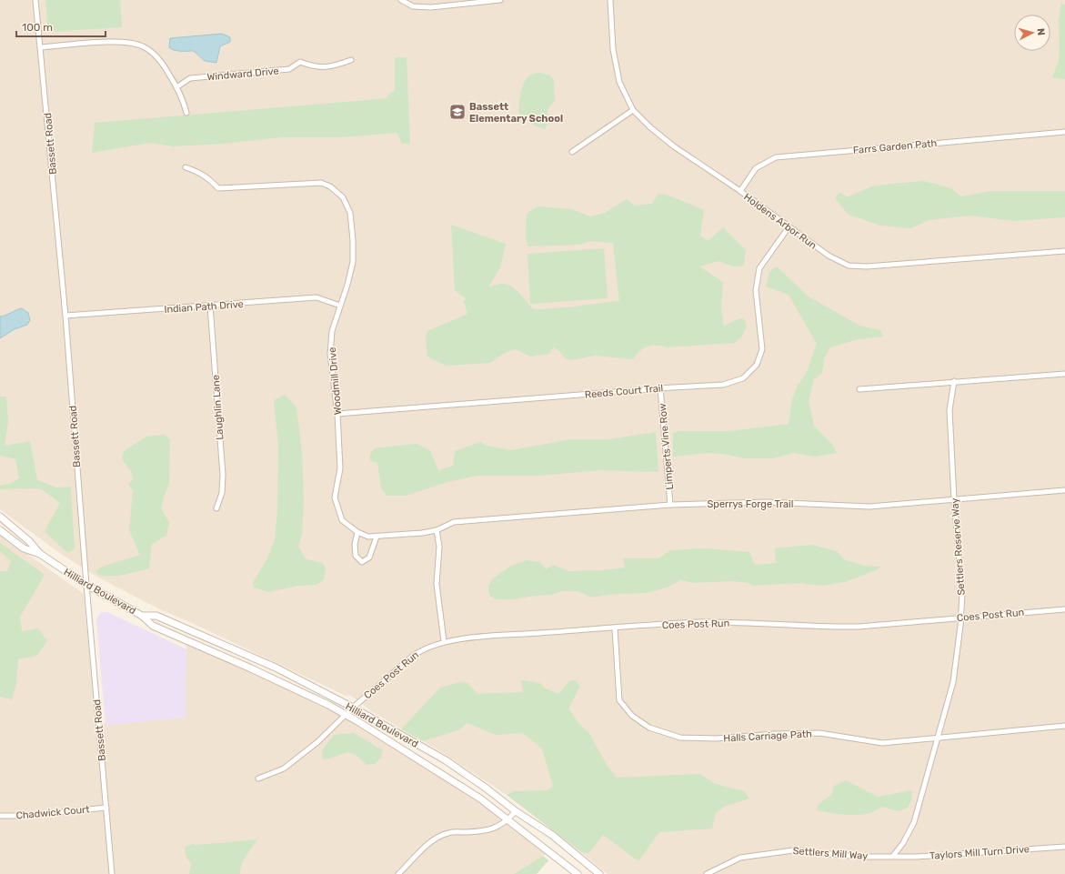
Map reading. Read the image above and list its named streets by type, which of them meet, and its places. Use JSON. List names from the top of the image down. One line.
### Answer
{"streets":{"main road":["Hilliard Boulevard"],"street":["Windward Drive","Bassett Road","Farrs Garden Path","Holdens Arbor Run","Indian Path Drive","Woodmill Drive","Reeds Court Trail","Laughlin Lane","Limperts Vine Row","Sperrys Forge Trail","Settlers Reserve Way","Coes Post Run","Halls Carriage Path","Chadwick Court","Taylors Mill Turn Drive","Settlers Mill Way"]},"crossings":[["Bassett Road","Indian Path Drive"],["Bassett Road","Hilliard Boulevard"],["Bassett Road","Chadwick Court"],["Farrs Garden Path","Holdens Arbor Run"],["Holdens Arbor Run","Reeds Court Trail"],["Indian Path Drive","Woodmill Drive"],["Indian Path Drive","Laughlin Lane"],["Woodmill Drive","Reeds Court Trail"],["Woodmill Drive","Sperrys Forge Trail"],["Reeds Court Trail","Limperts Vine Row"],["Limperts Vine Row","Sperrys Forge Trail"],["Sperrys Forge Trail","Settlers Reserve Way"],["Settlers Reserve Way","Coes Post Run"],["Settlers Reserve Way","Halls Carriage Path"],["Settlers Reserve Way","Taylors Mill Turn Drive"],["Settlers Reserve Way","Settlers Mill Way"],["Hilliard Boulevard","Coes Post Run"],["Coes Post Run","Halls Carriage Path"],["Taylors Mill Turn Drive","Settlers Mill Way"]],"places":{"school or university":["Bassett Elementary School"]},"scale_bar":"100 m","north":"right"}
